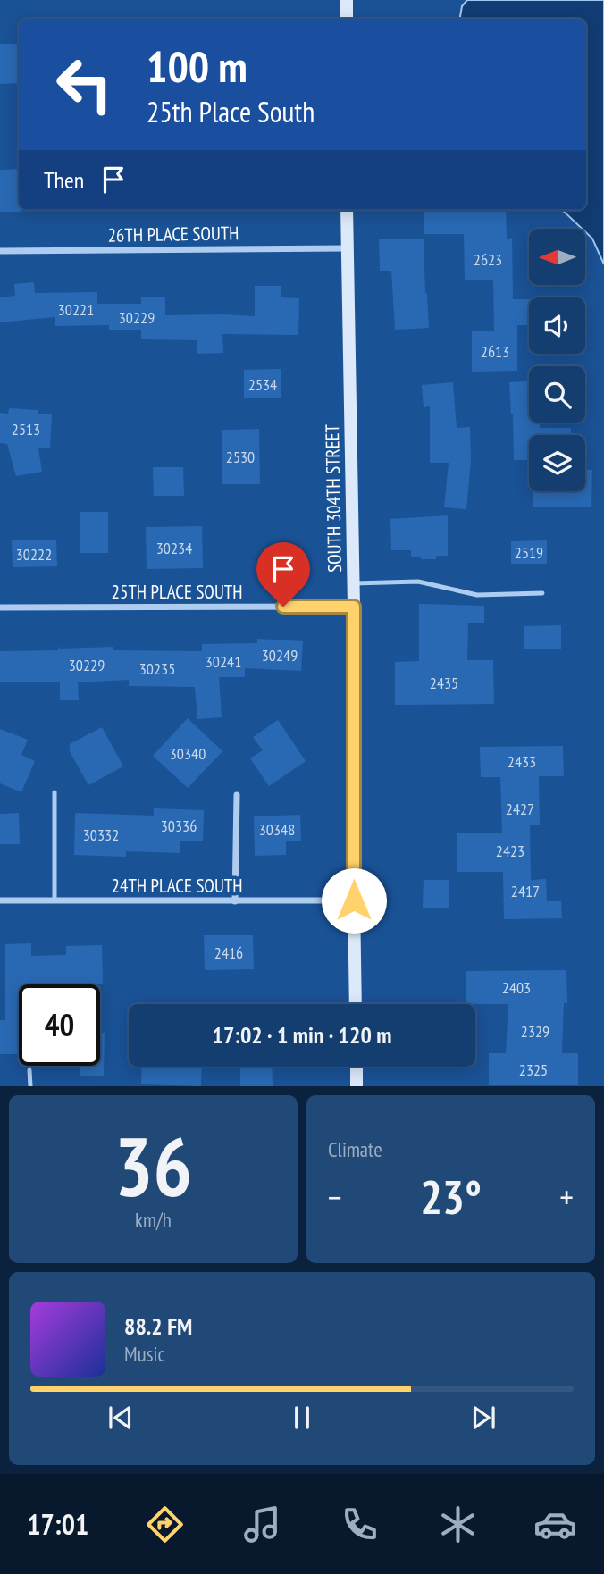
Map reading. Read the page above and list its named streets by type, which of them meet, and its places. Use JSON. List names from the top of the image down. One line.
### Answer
{"streets":{"street":["26TH PLACE SOUTH","SOUTH 304TH STREET","25TH PLACE SOUTH","24TH PLACE SOUTH"]},"crossings":[["26TH PLACE SOUTH","SOUTH 304TH STREET"],["SOUTH 304TH STREET","25TH PLACE SOUTH"],["SOUTH 304TH STREET","24TH PLACE SOUTH"]],"house_numbers":["2623","30221","30229","2613","2534","2513","2530","30234","2519","30222","30249","30241","30229","30235","2435","30340","2433","2427","30336","30348","30332","2423","2417","2416","2403","2329","2325"],"north":"left","page":{"turn":["100 m","25th Place South"],"then":"Then","limit":"40","trip":"17:02 · 1 min · 120 m","tile":[["36","km/h"],"Climate"],"heat":["−","23°","+"],"song":["88.2 FM","Music"],"tabs":"17:01"}}
